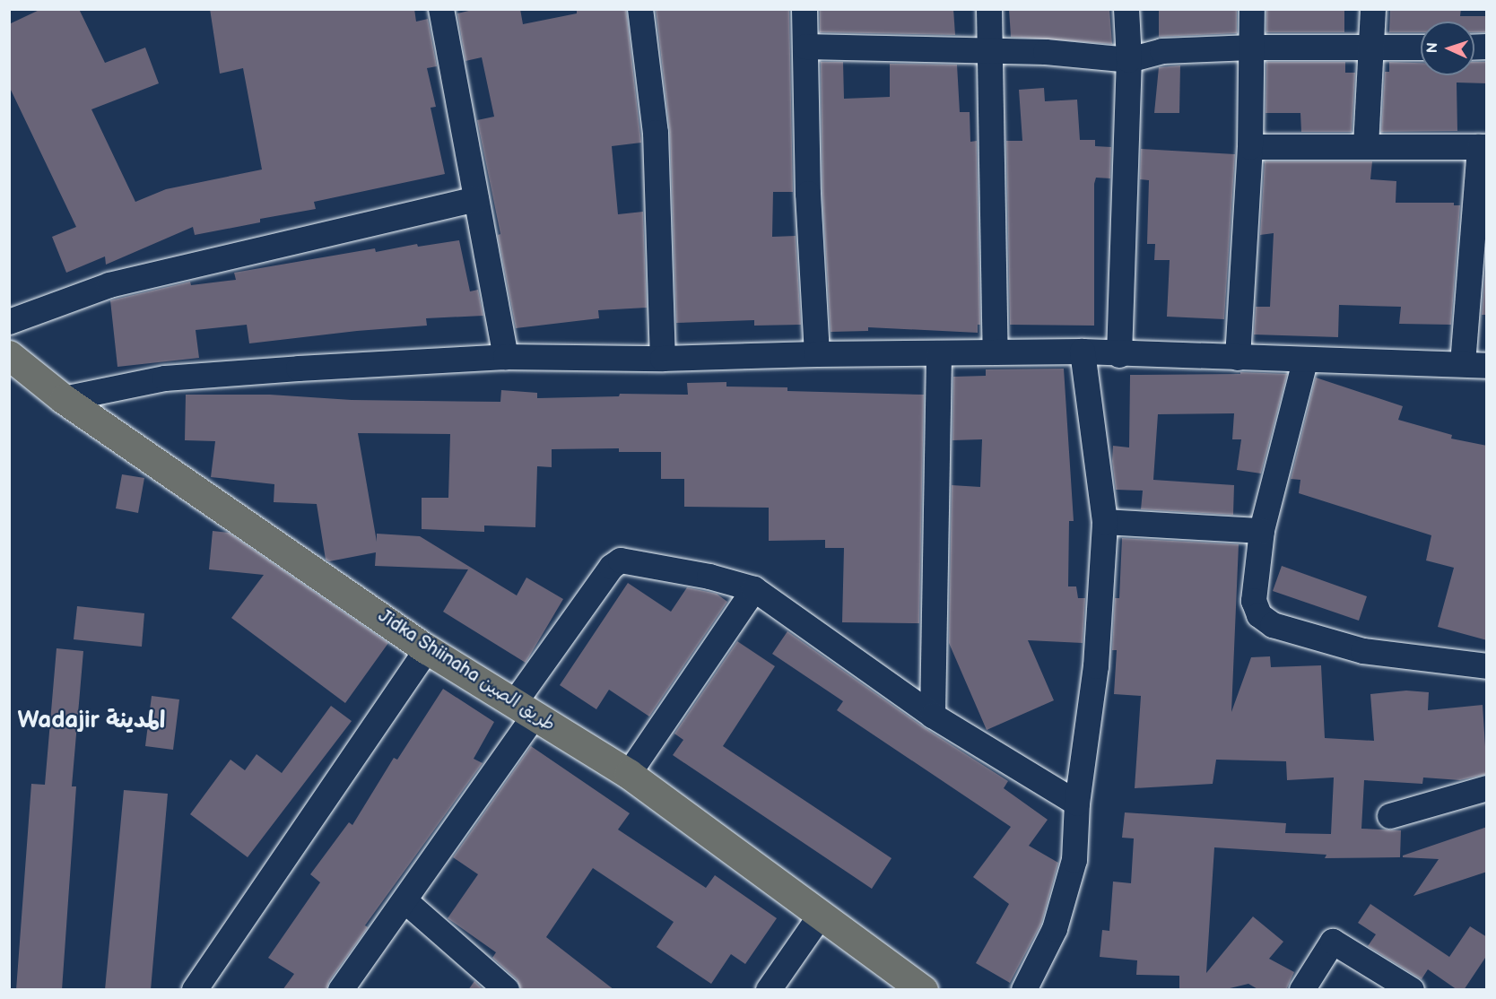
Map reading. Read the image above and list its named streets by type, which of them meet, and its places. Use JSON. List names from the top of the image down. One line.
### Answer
{"streets":{"main road":["Jidka Shiinaha طريق الصين"]},"districts":["Wadajir المدينة"],"north":"left"}
